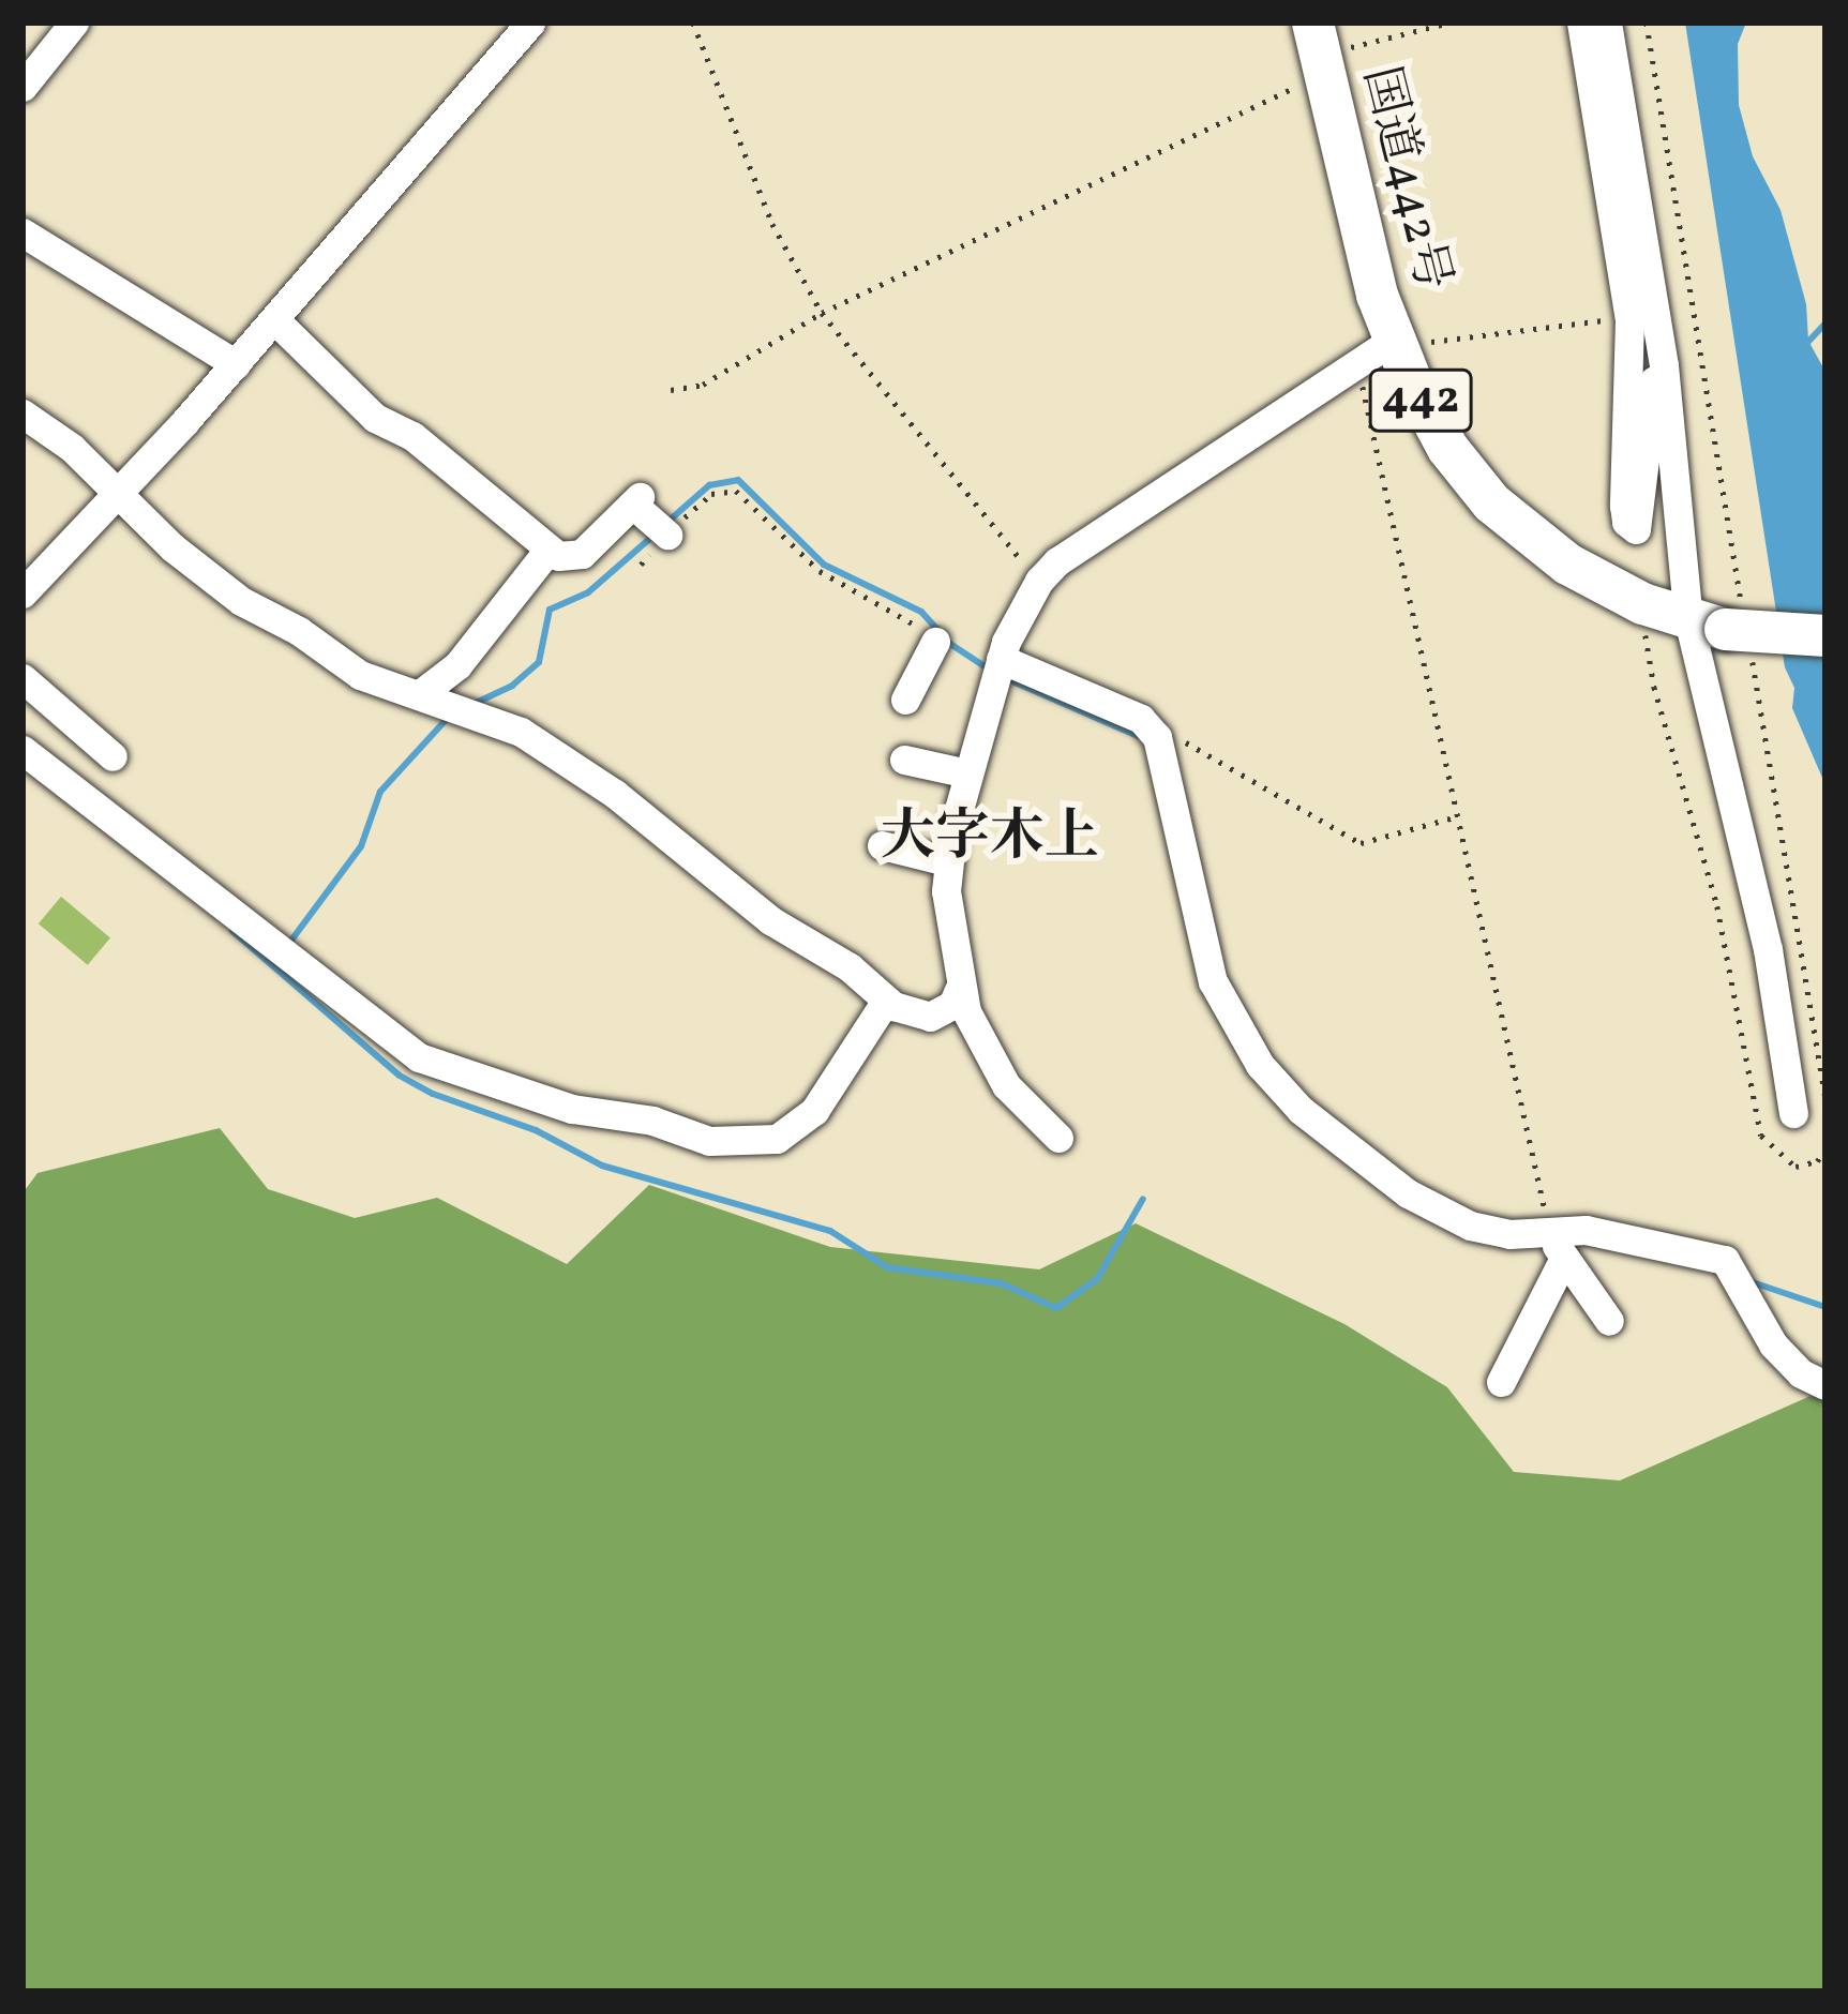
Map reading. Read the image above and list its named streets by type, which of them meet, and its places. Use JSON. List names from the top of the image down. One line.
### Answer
{"streets":{"highway":["国道442号","442"]},"districts":["大字木上"]}
